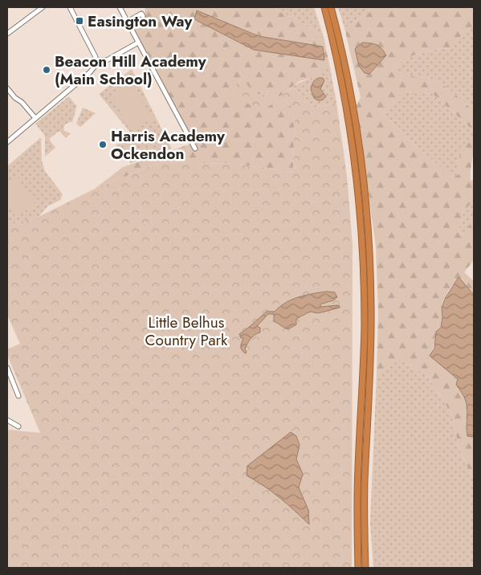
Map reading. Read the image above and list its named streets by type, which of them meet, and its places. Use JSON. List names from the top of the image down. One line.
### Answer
{"parks":["Little Belhus Country Park"],"places":{"transit":["Easington Way"],"other":["Beacon Hill Academy (Main School)","Harris Academy Ockendon"]}}
